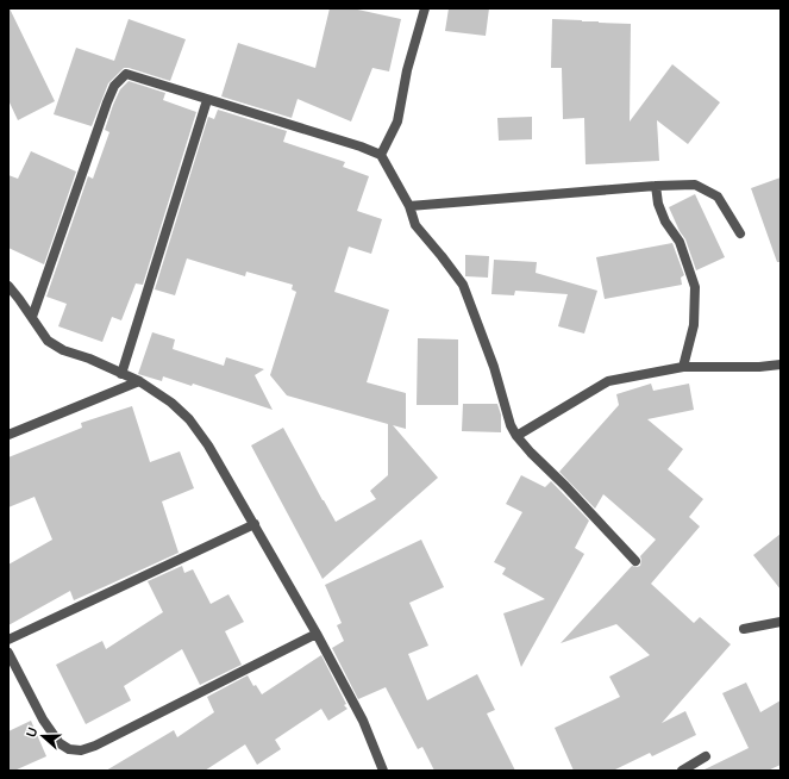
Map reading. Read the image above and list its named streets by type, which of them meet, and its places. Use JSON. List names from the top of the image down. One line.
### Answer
{"north":"left"}
